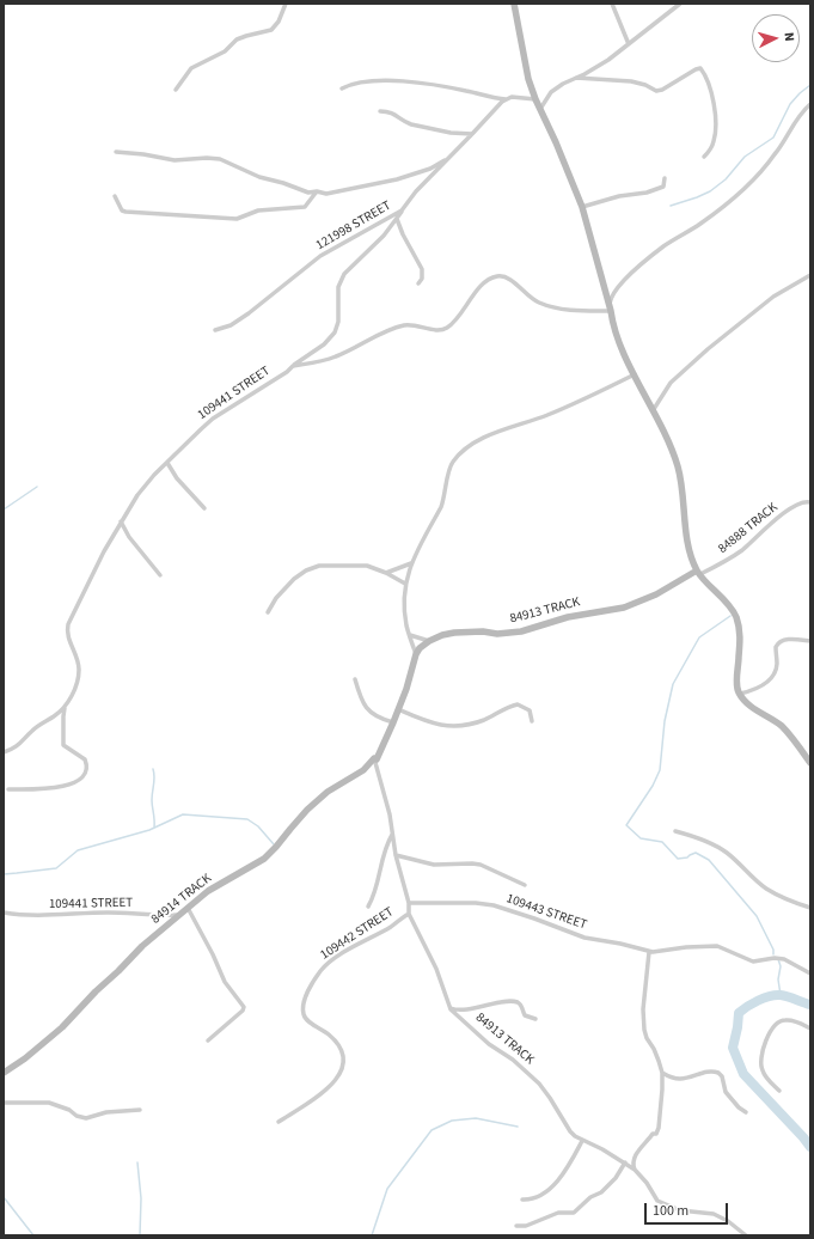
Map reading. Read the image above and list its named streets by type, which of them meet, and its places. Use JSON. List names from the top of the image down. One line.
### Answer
{"streets":{"street":["121998 STREET","109441 STREET","84888 TRACK","84913 TRACK","84914 TRACK","109443 STREET","109442 STREET"]},"crossings":[["109441 STREET","84914 TRACK"],["84888 TRACK","84913 TRACK"],["84913 TRACK","84914 TRACK"],["84913 TRACK","109443 STREET"],["84913 TRACK","109442 STREET"]],"scale_bar":"100 m","north":"right"}
